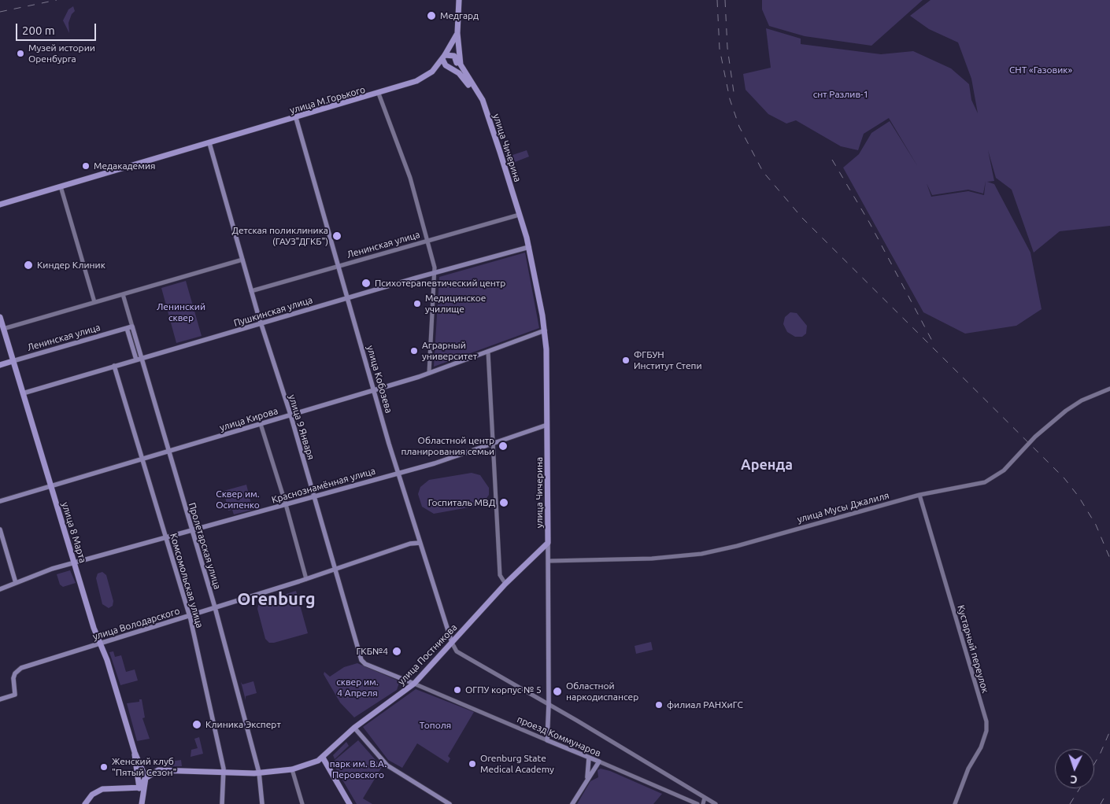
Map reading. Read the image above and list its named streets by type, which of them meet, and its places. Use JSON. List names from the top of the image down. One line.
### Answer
{"streets":{"main road":["улица М.Горького","улица Чичерина","Ленинская улица","Пушкинская улица","улица Кобозева","улица Кирова","улица 9 Января","Краснознамённая улица","улица 8 Марта","Пролетарская улица","Комсомольская улица","улица Володарского","улица Постникова","проезд Коммунаров"],"street":["улица Мусы Джалиля","Кустарный переулок"]},"crossings":[["улица М.Горького","улица Чичерина"],["улица М.Горького","улица Кобозева"],["улица М.Горького","улица 9 Января"],["улица Чичерина","Ленинская улица"],["улица Чичерина","Пушкинская улица"],["улица Чичерина","улица Кирова"],["улица Чичерина","Краснознамённая улица"],["улица Чичерина","улица Мусы Джалиля"],["улица Чичерина","улица Постникова"],["улица Чичерина","проезд Коммунаров"],["Ленинская улица","улица Кобозева"],["Ленинская улица","улица 9 Января"],["Ленинская улица","улица 8 Марта"],["Ленинская улица","Пролетарская улица"],["Пушкинская улица","улица Кобозева"],["Пушкинская улица","улица 9 Января"],["Пушкинская улица","улица 8 Марта"],["Пушкинская улица","Пролетарская улица"],["Пушкинская улица","Комсомольская улица"],["улица Кобозева","улица Кирова"],["улица Кобозева","Краснознамённая улица"],["улица Кобозева","улица Володарского"],["улица Кобозева","улица Постникова"],["улица Кирова","улица 9 Января"],["улица Кирова","улица 8 Марта"],["улица Кирова","Пролетарская улица"],["улица Кирова","Комсомольская улица"],["улица 9 Января","Краснознамённая улица"],["улица 9 Января","улица Володарского"],["улица 9 Января","улица Постникова"],["улица 9 Января","проезд Коммунаров"],["Краснознамённая улица","улица 8 Марта"],["Краснознамённая улица","Пролетарская улица"],["Краснознамённая улица","Комсомольская улица"],["улица Мусы Джалиля","Кустарный переулок"],["улица 8 Марта","улица Володарского"],["улица 8 Марта","улица Постникова"],["Пролетарская улица","улица Володарского"],["Пролетарская улица","улица Постникова"],["Комсомольская улица","улица Володарского"],["Комсомольская улица","улица Постникова"],["улица Постникова","проезд Коммунаров"]],"districts":["Аренда","Orenburg"],"parks":["СНТ «Газовик»","снт Разлив-1","Ленинский сквер","Сквер им. Осипенко","сквер им. 4 Апреля","Тополя","парк им. В.А. Перовского"],"places":["Медгард","Музей истории Оренбурга","Медакадемия","Детская поликлиника (ГАУЗ\"ДГКБ\")","Киндер Клиник","Психотерапевтический центр","Медицинское училище","Аграрный университет","ФГБУН Институт Степи","Областной центр планирования семьи","Госпиталь МВД","ГКБ№4","ОГПУ корпус № 5","Областной наркодиспансер","филиал РАНХиГС","Клиника Эксперт","Orenburg State Medical Academy","Женский клуб \"Пятый Сезон\""],"scale_bar":"200 m","north":"bottom"}
